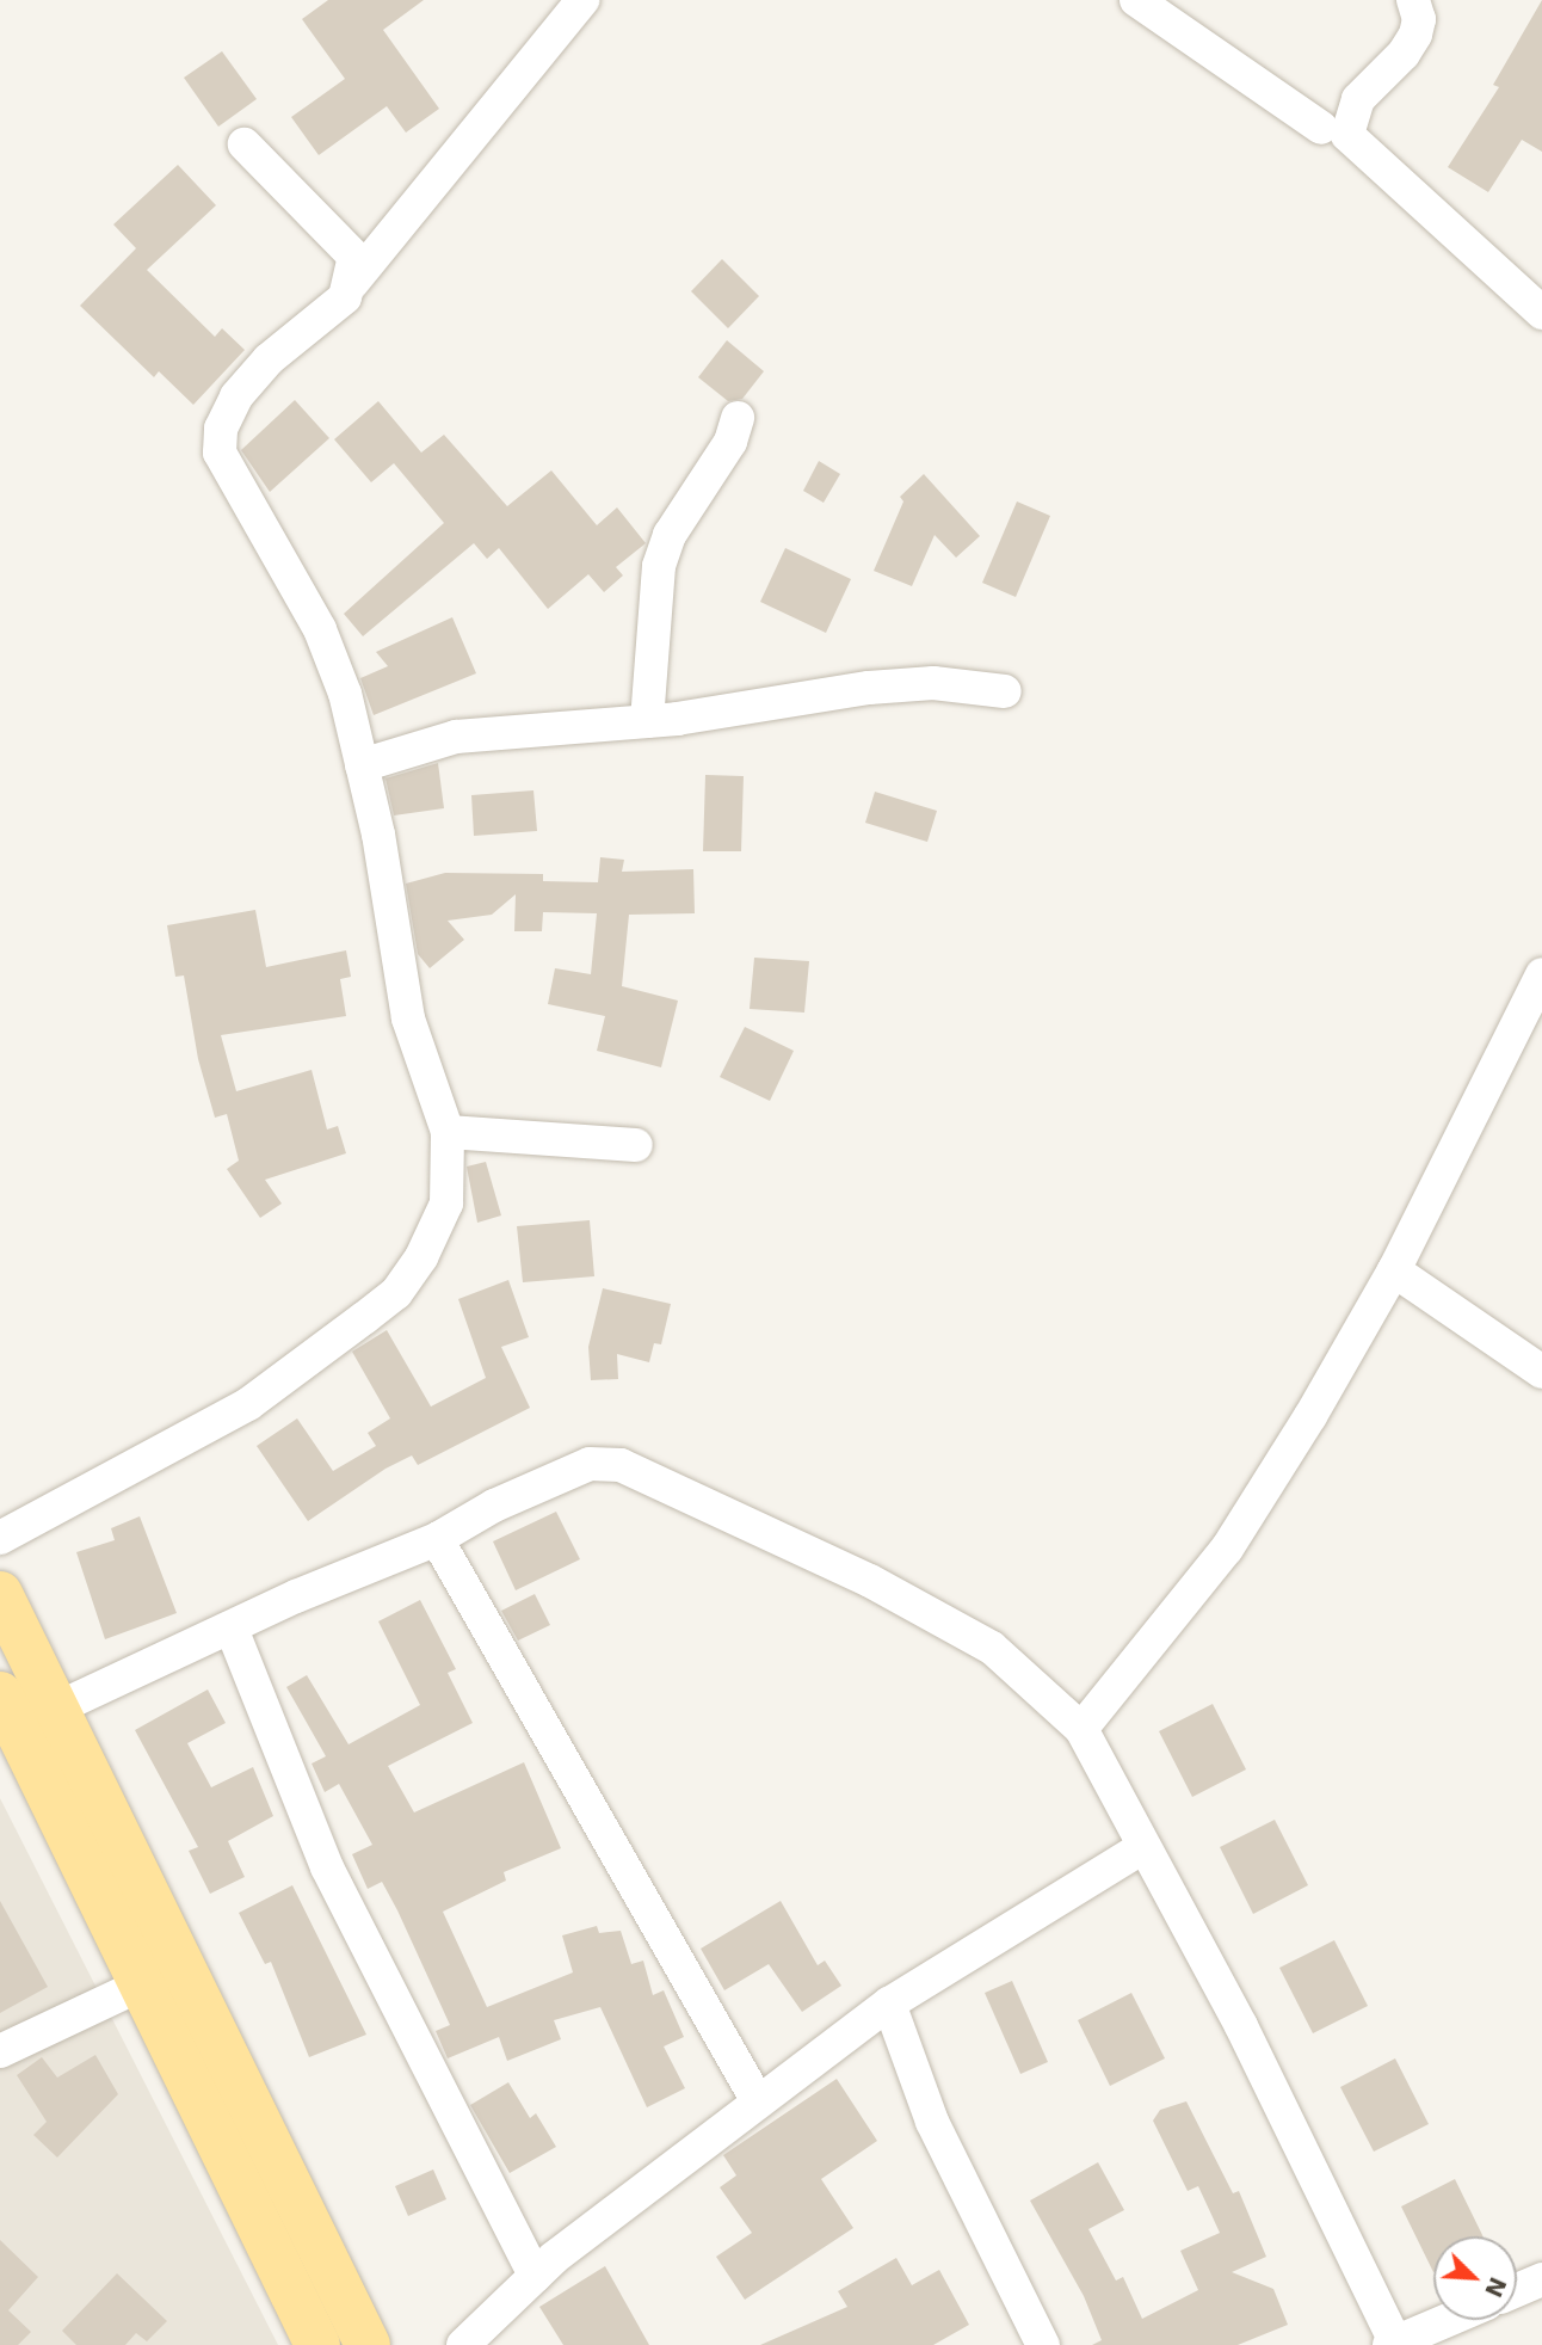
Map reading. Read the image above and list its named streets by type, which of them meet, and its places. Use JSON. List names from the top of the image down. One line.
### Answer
{"north":"bottom right"}
